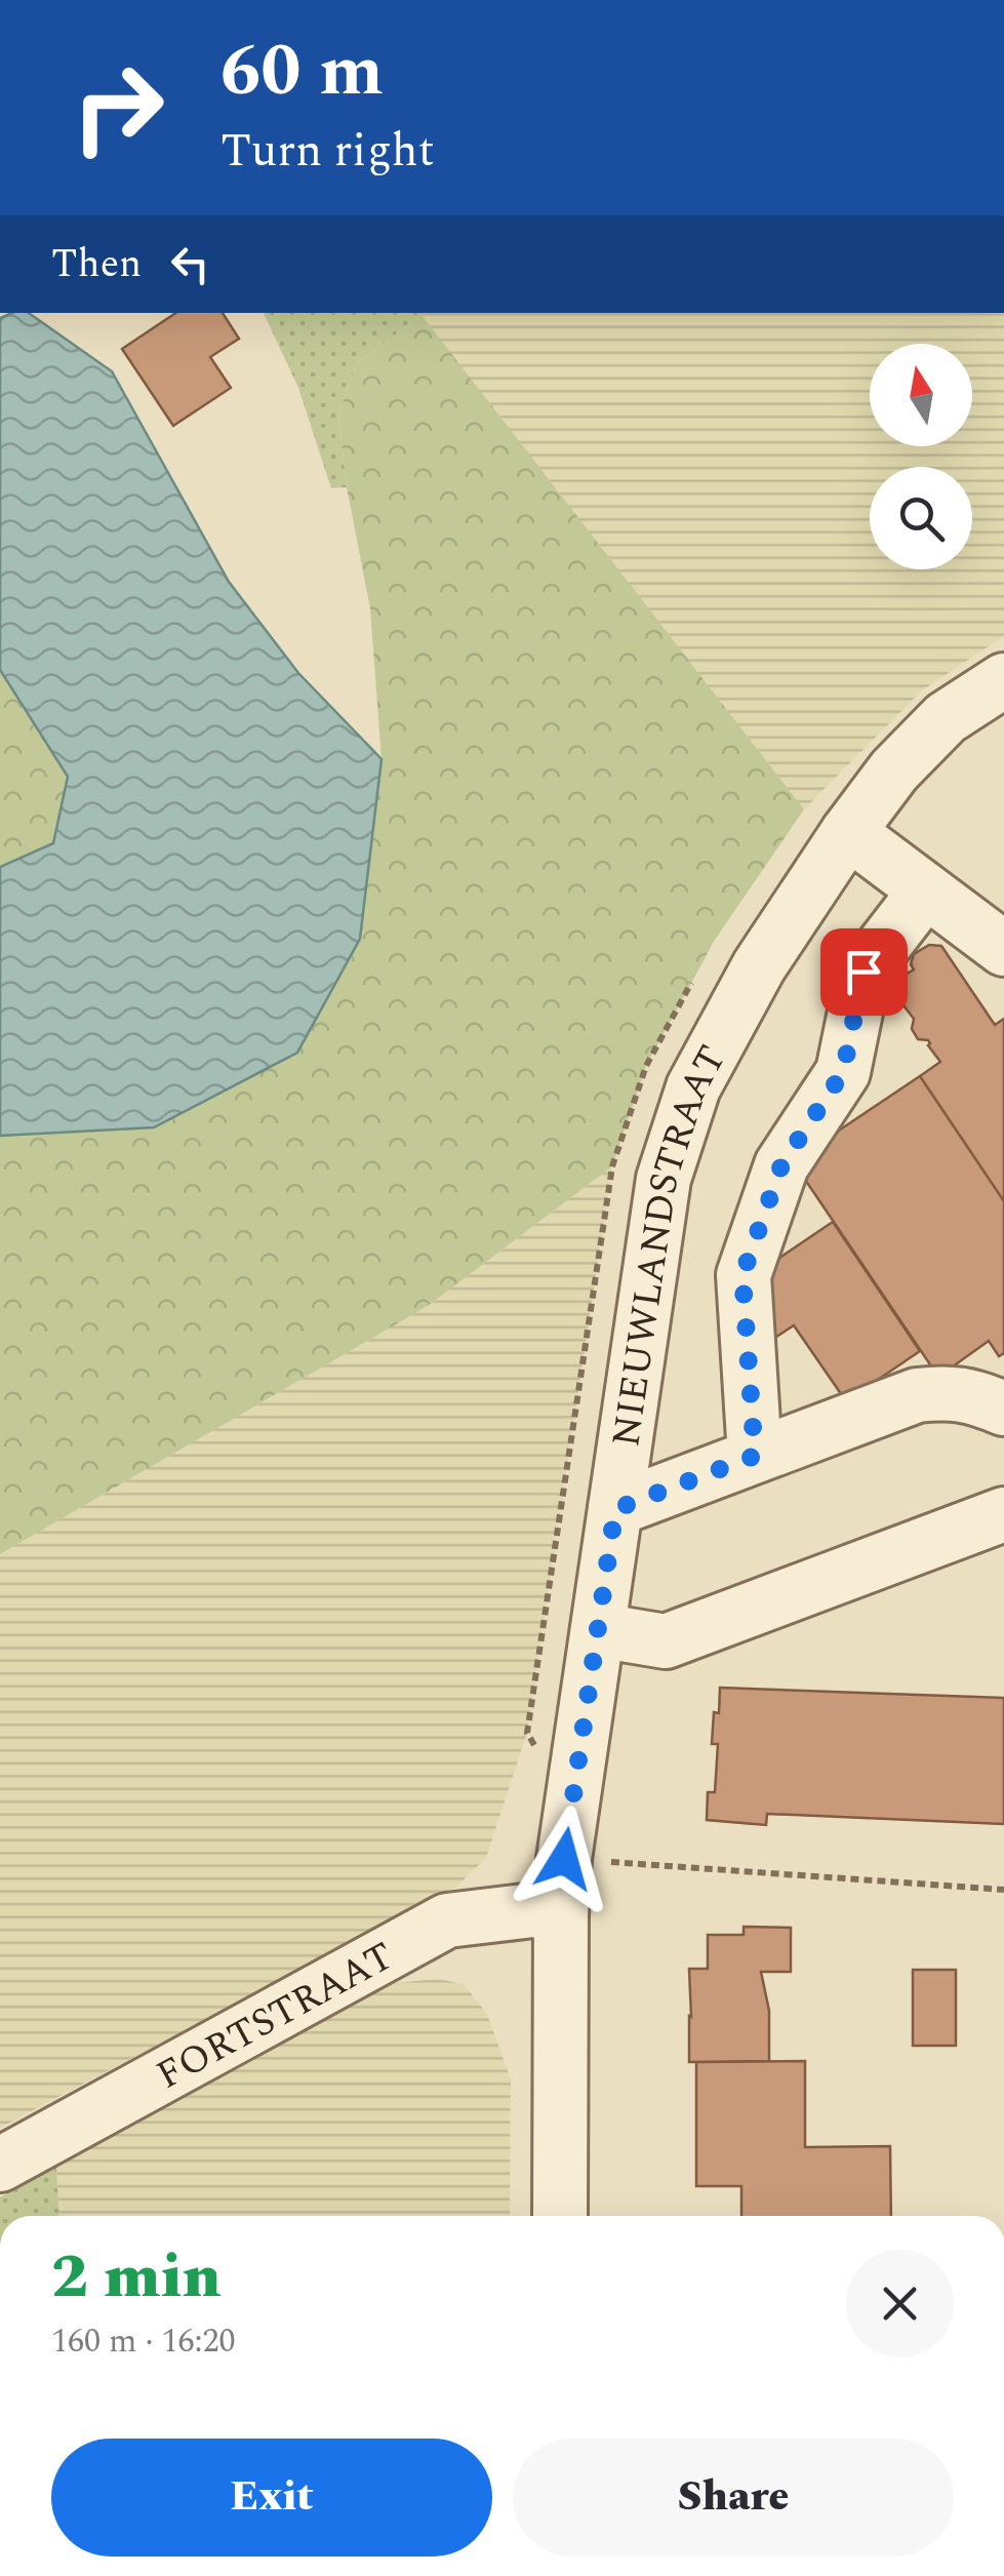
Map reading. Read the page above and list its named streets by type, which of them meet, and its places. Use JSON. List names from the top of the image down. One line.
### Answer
{"streets":{"street":["NIEUWLANDSTRAAT","FORTSTRAAT"]},"crossings":[["NIEUWLANDSTRAAT","FORTSTRAAT"]],"north":"top","page":{"turn":["60 m","Turn right"],"then":"Then","heading":["2 min","160 m · 16:20"],"buttons":["Exit","Share"]}}
